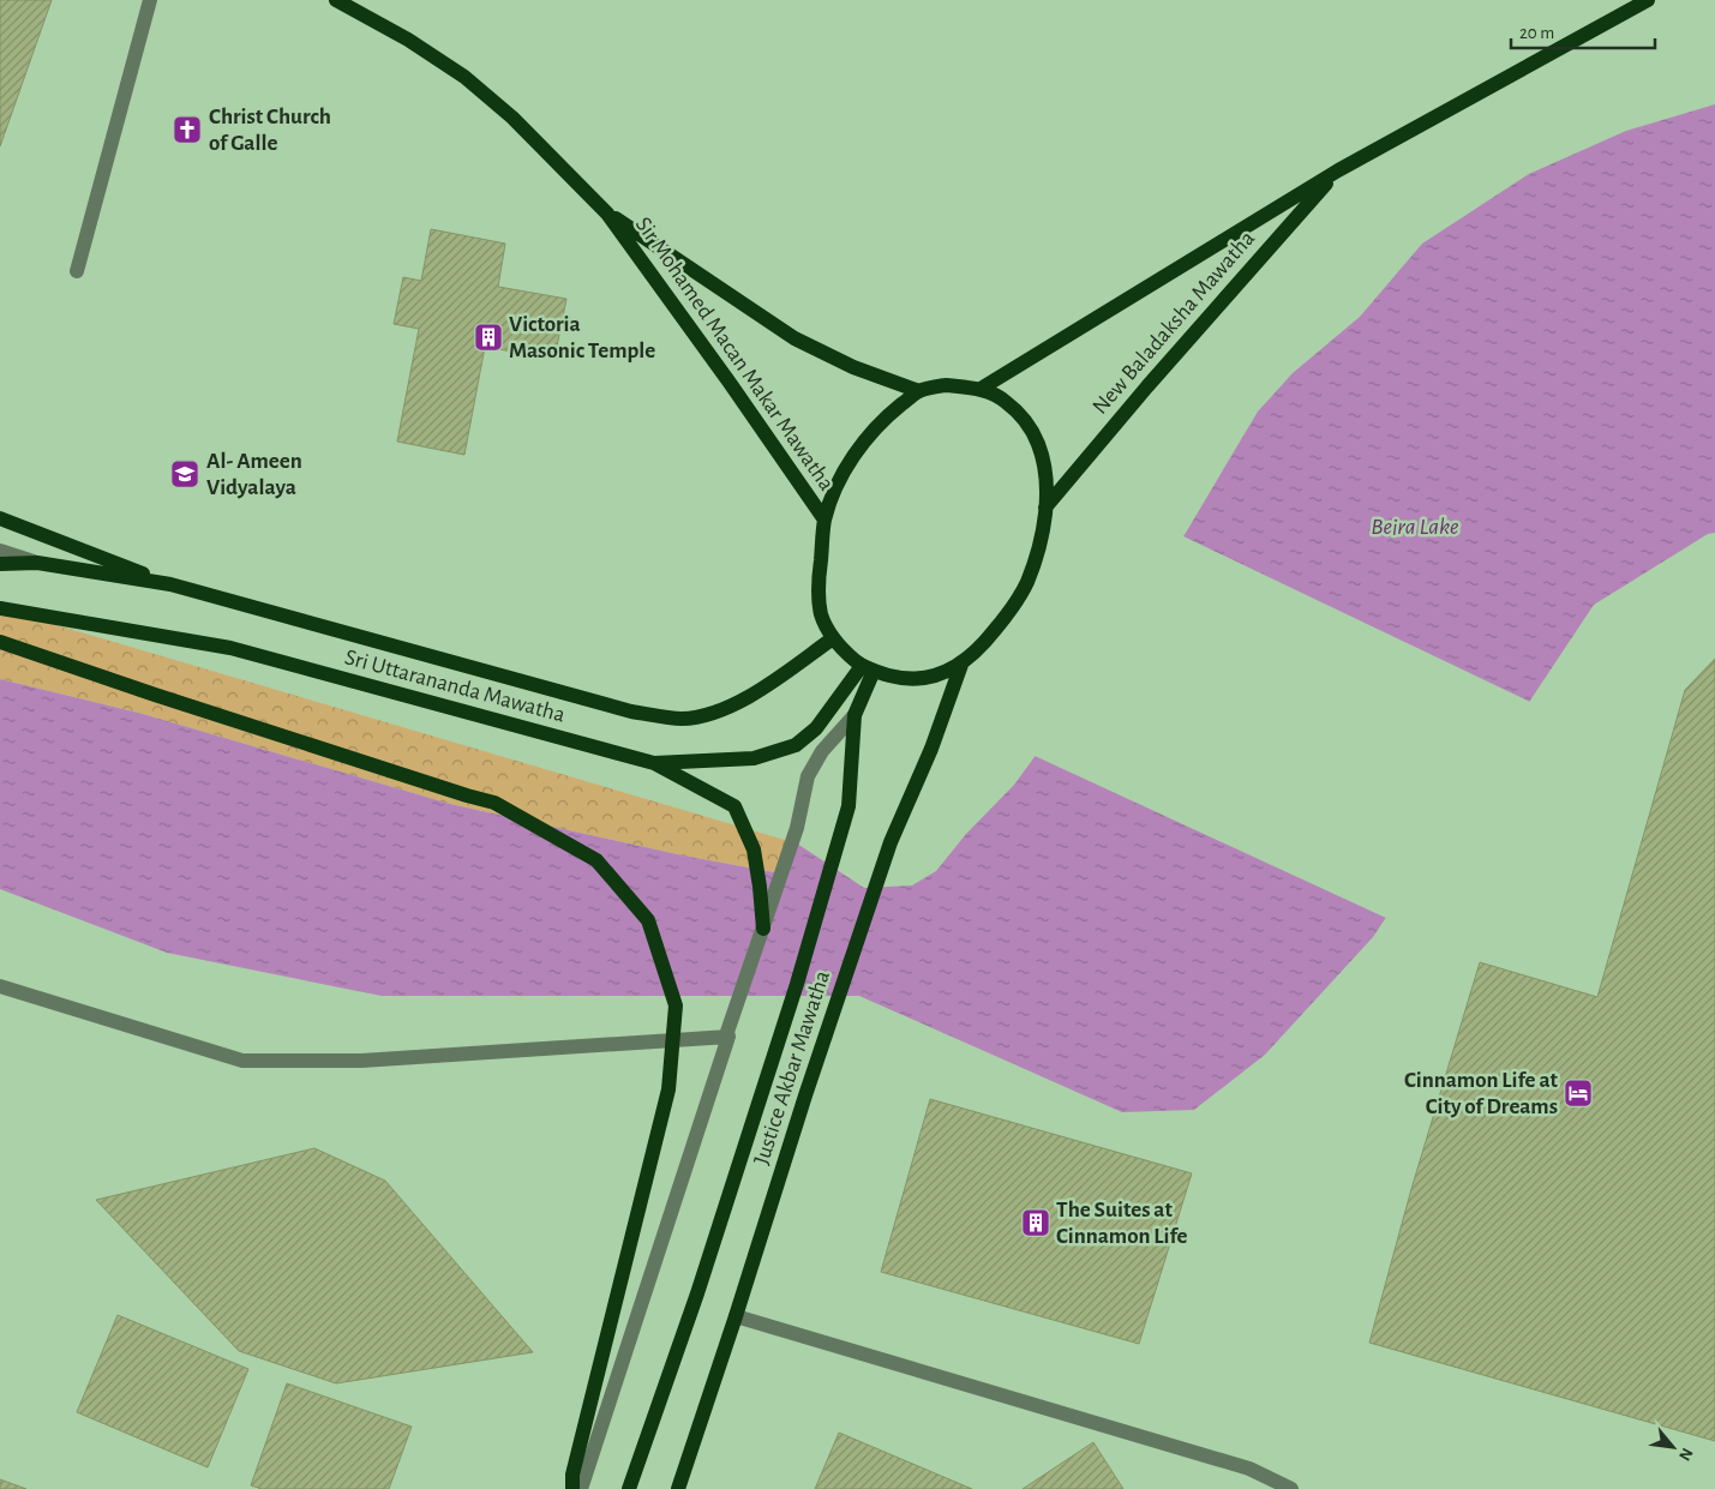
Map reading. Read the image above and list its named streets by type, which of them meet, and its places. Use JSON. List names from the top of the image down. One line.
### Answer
{"streets":{"main road":["New Baladaksha Mawatha","Sir Mohamed Macan Makar Mawatha","Sri Uttarananda Mawatha","Justice Akbar Mawatha"]},"crossings":[["Sri Uttarananda Mawatha","Justice Akbar Mawatha"]],"water":["Beira Lake"],"places":{"church":["Christ Church of Galle"],"building":["Victoria Masonic Temple","The Suites at Cinnamon Life"],"school or university":["Al- Ameen Vidyalaya"],"hotel":["Cinnamon Life at City of Dreams"]},"scale_bar":"20 m","north":"bottom right"}
